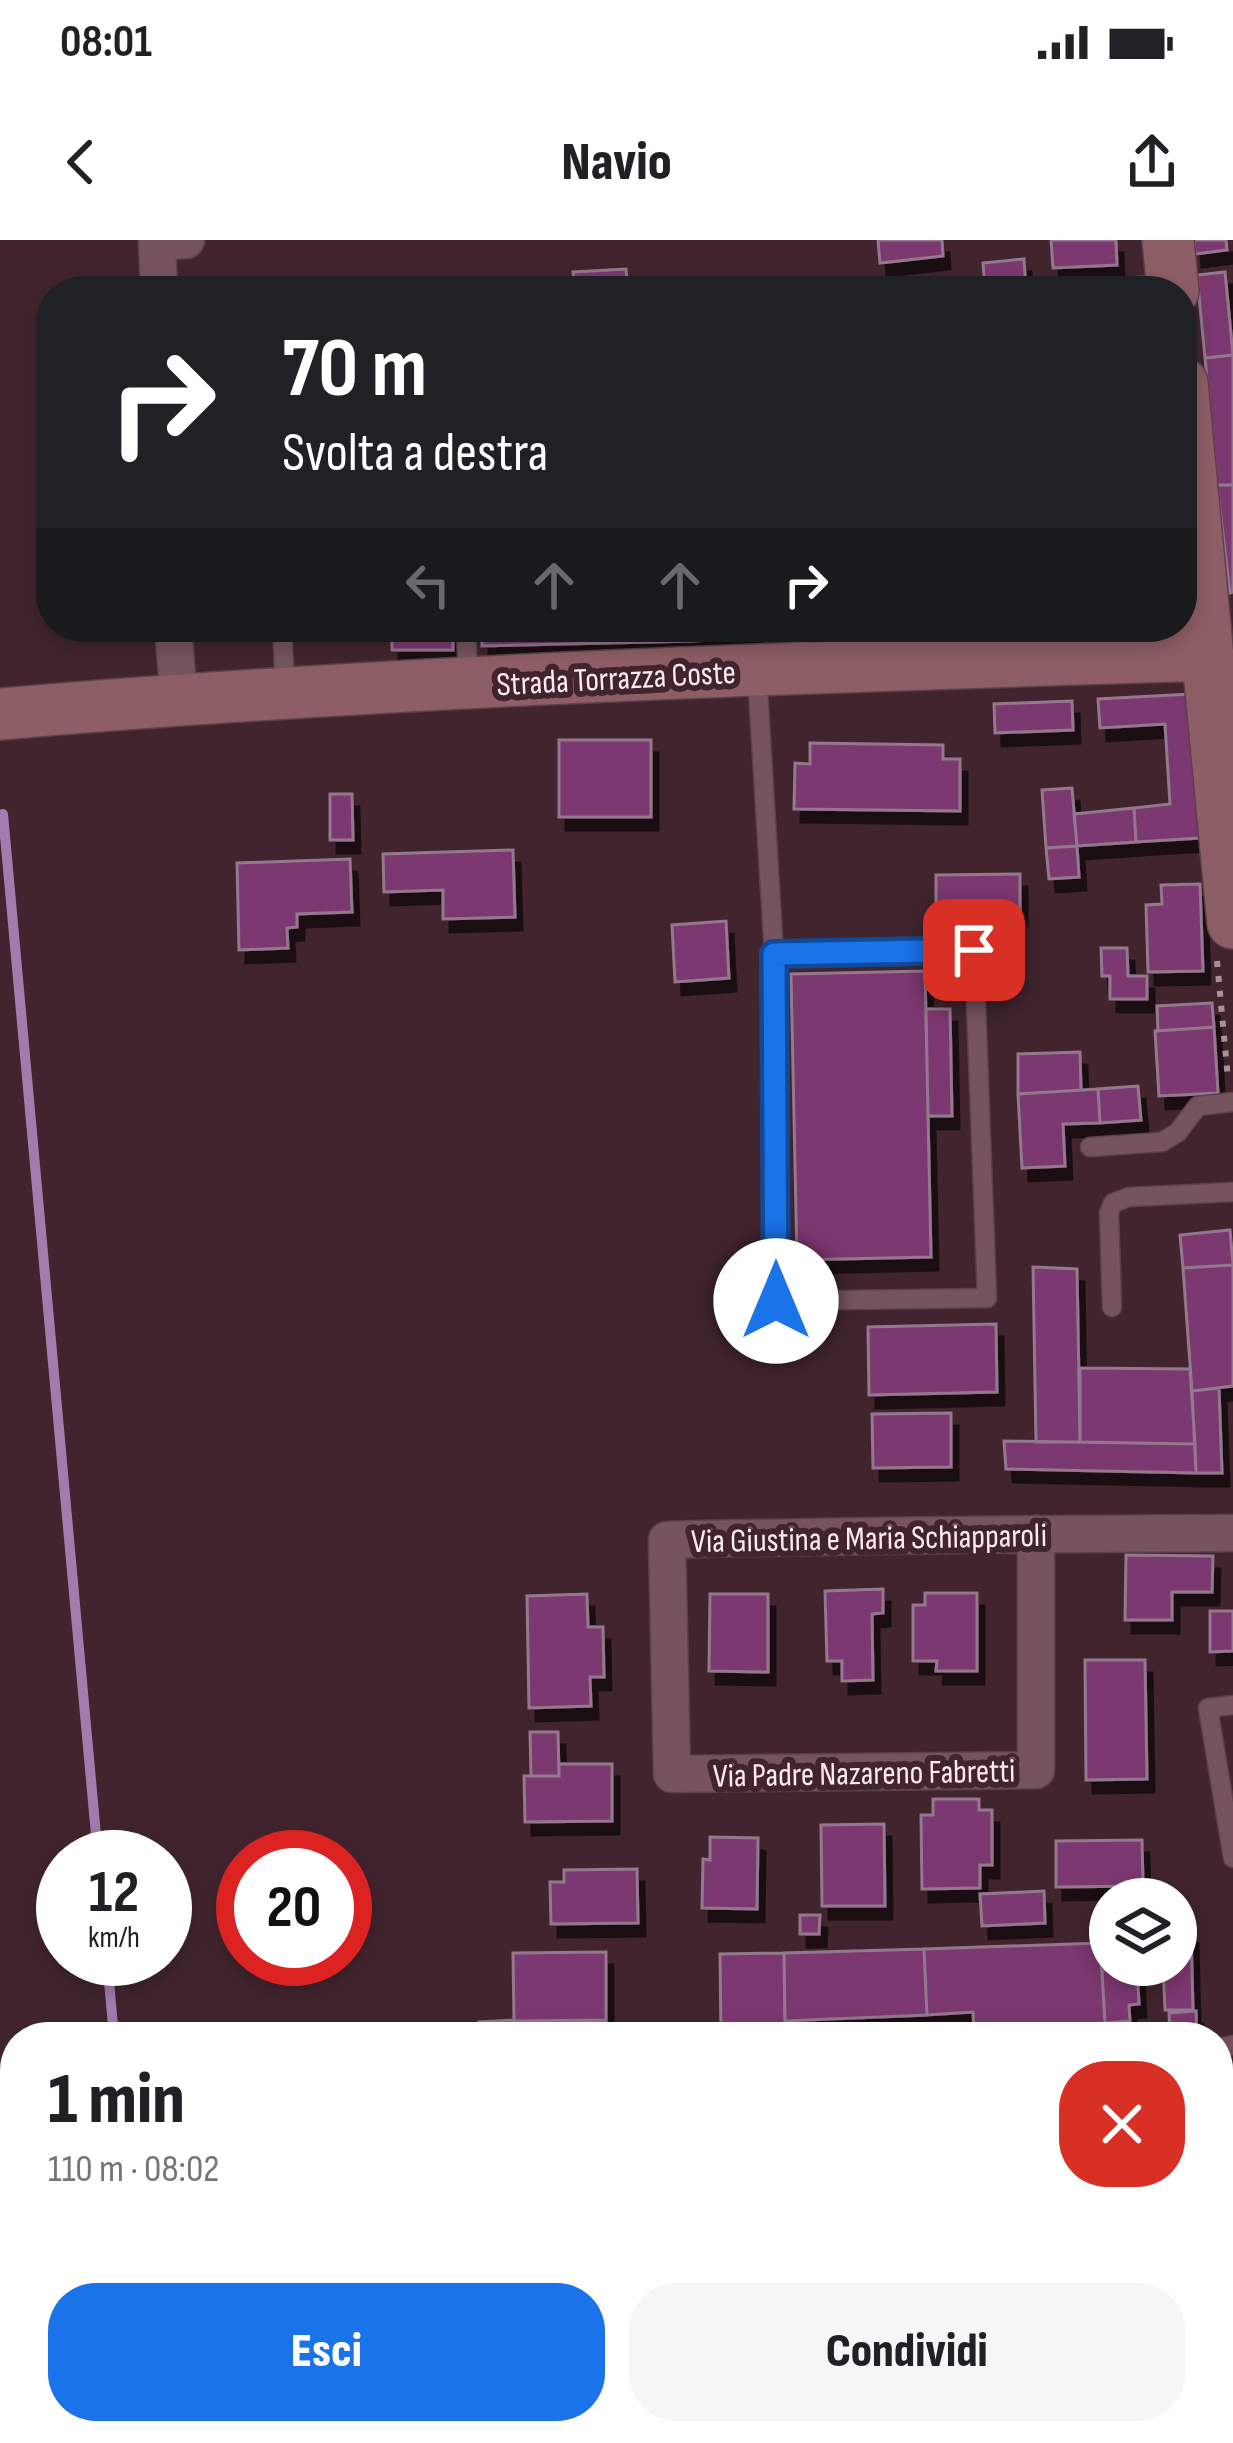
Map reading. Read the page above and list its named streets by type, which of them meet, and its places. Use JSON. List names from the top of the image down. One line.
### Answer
{"streets":{"street":["Strada Torrazza Coste","Via Giustina e Maria Schiapparoli","Via Padre Nazareno Fabretti"]},"crossings":[["Via Giustina e Maria Schiapparoli","Via Padre Nazareno Fabretti"]],"page":{"status":"08:01","header":"Navio","turn":["70 m","Svolta a destra"],"speed":"12 km/h","limit":"20","heading":["1 min","110 m · 08:02"],"buttons":["Esci","Condividi"]}}
